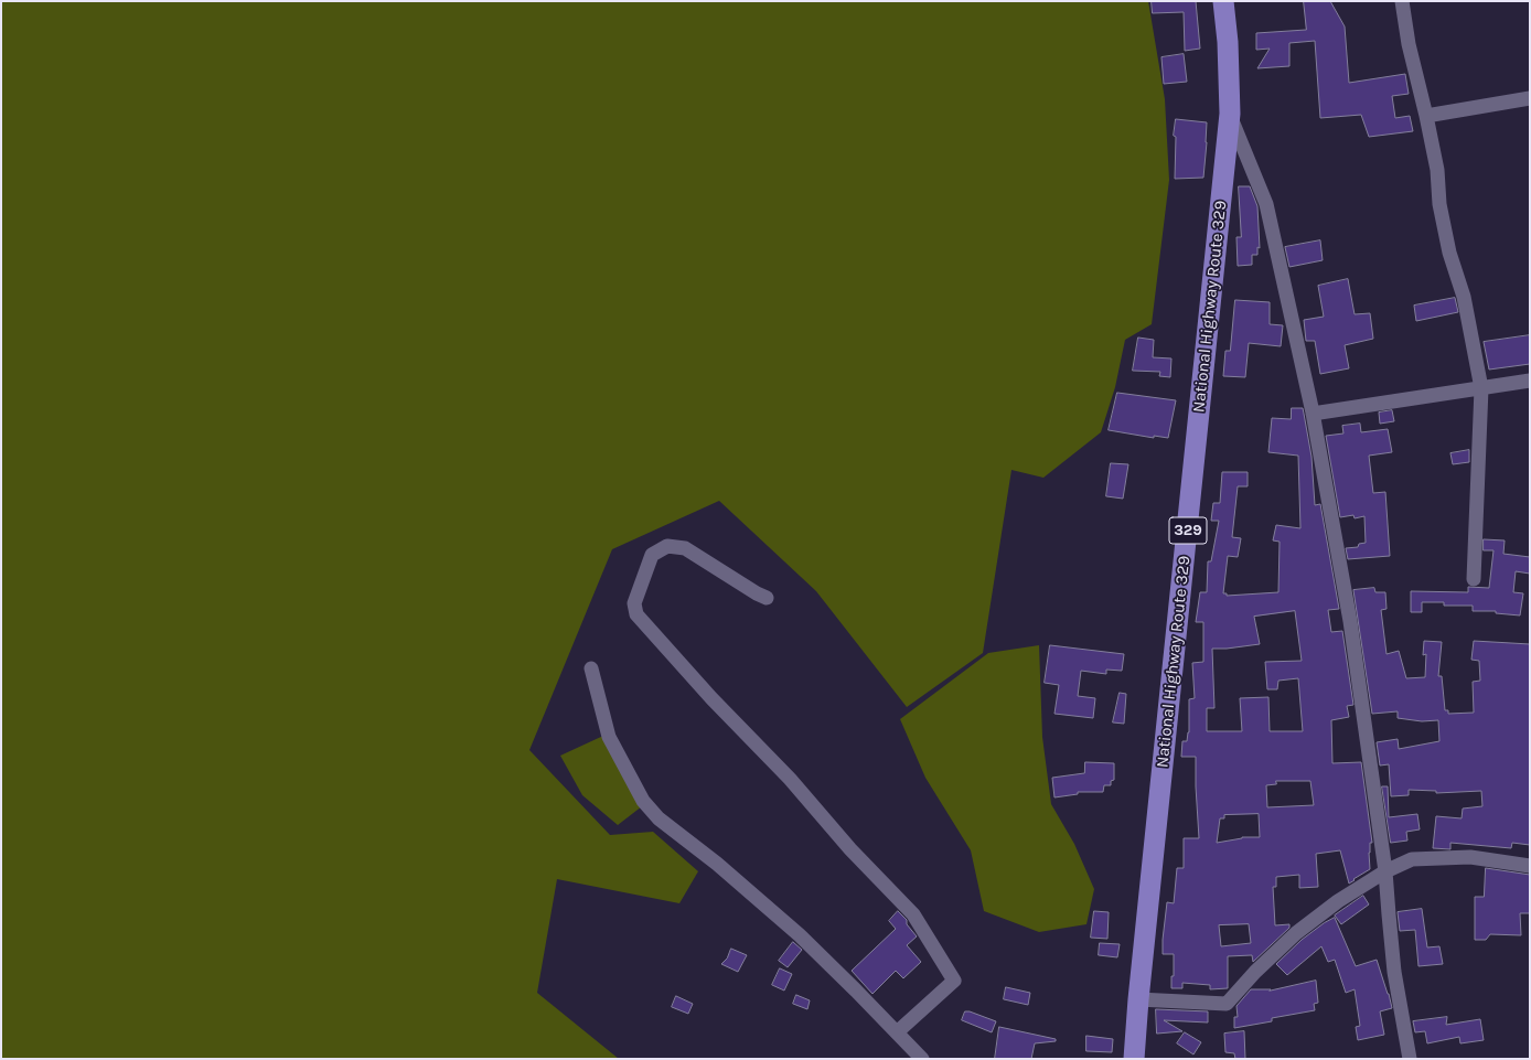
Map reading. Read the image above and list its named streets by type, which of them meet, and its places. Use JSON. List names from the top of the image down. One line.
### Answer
{"streets":{"highway":["National Highway Route 329","329"]}}
